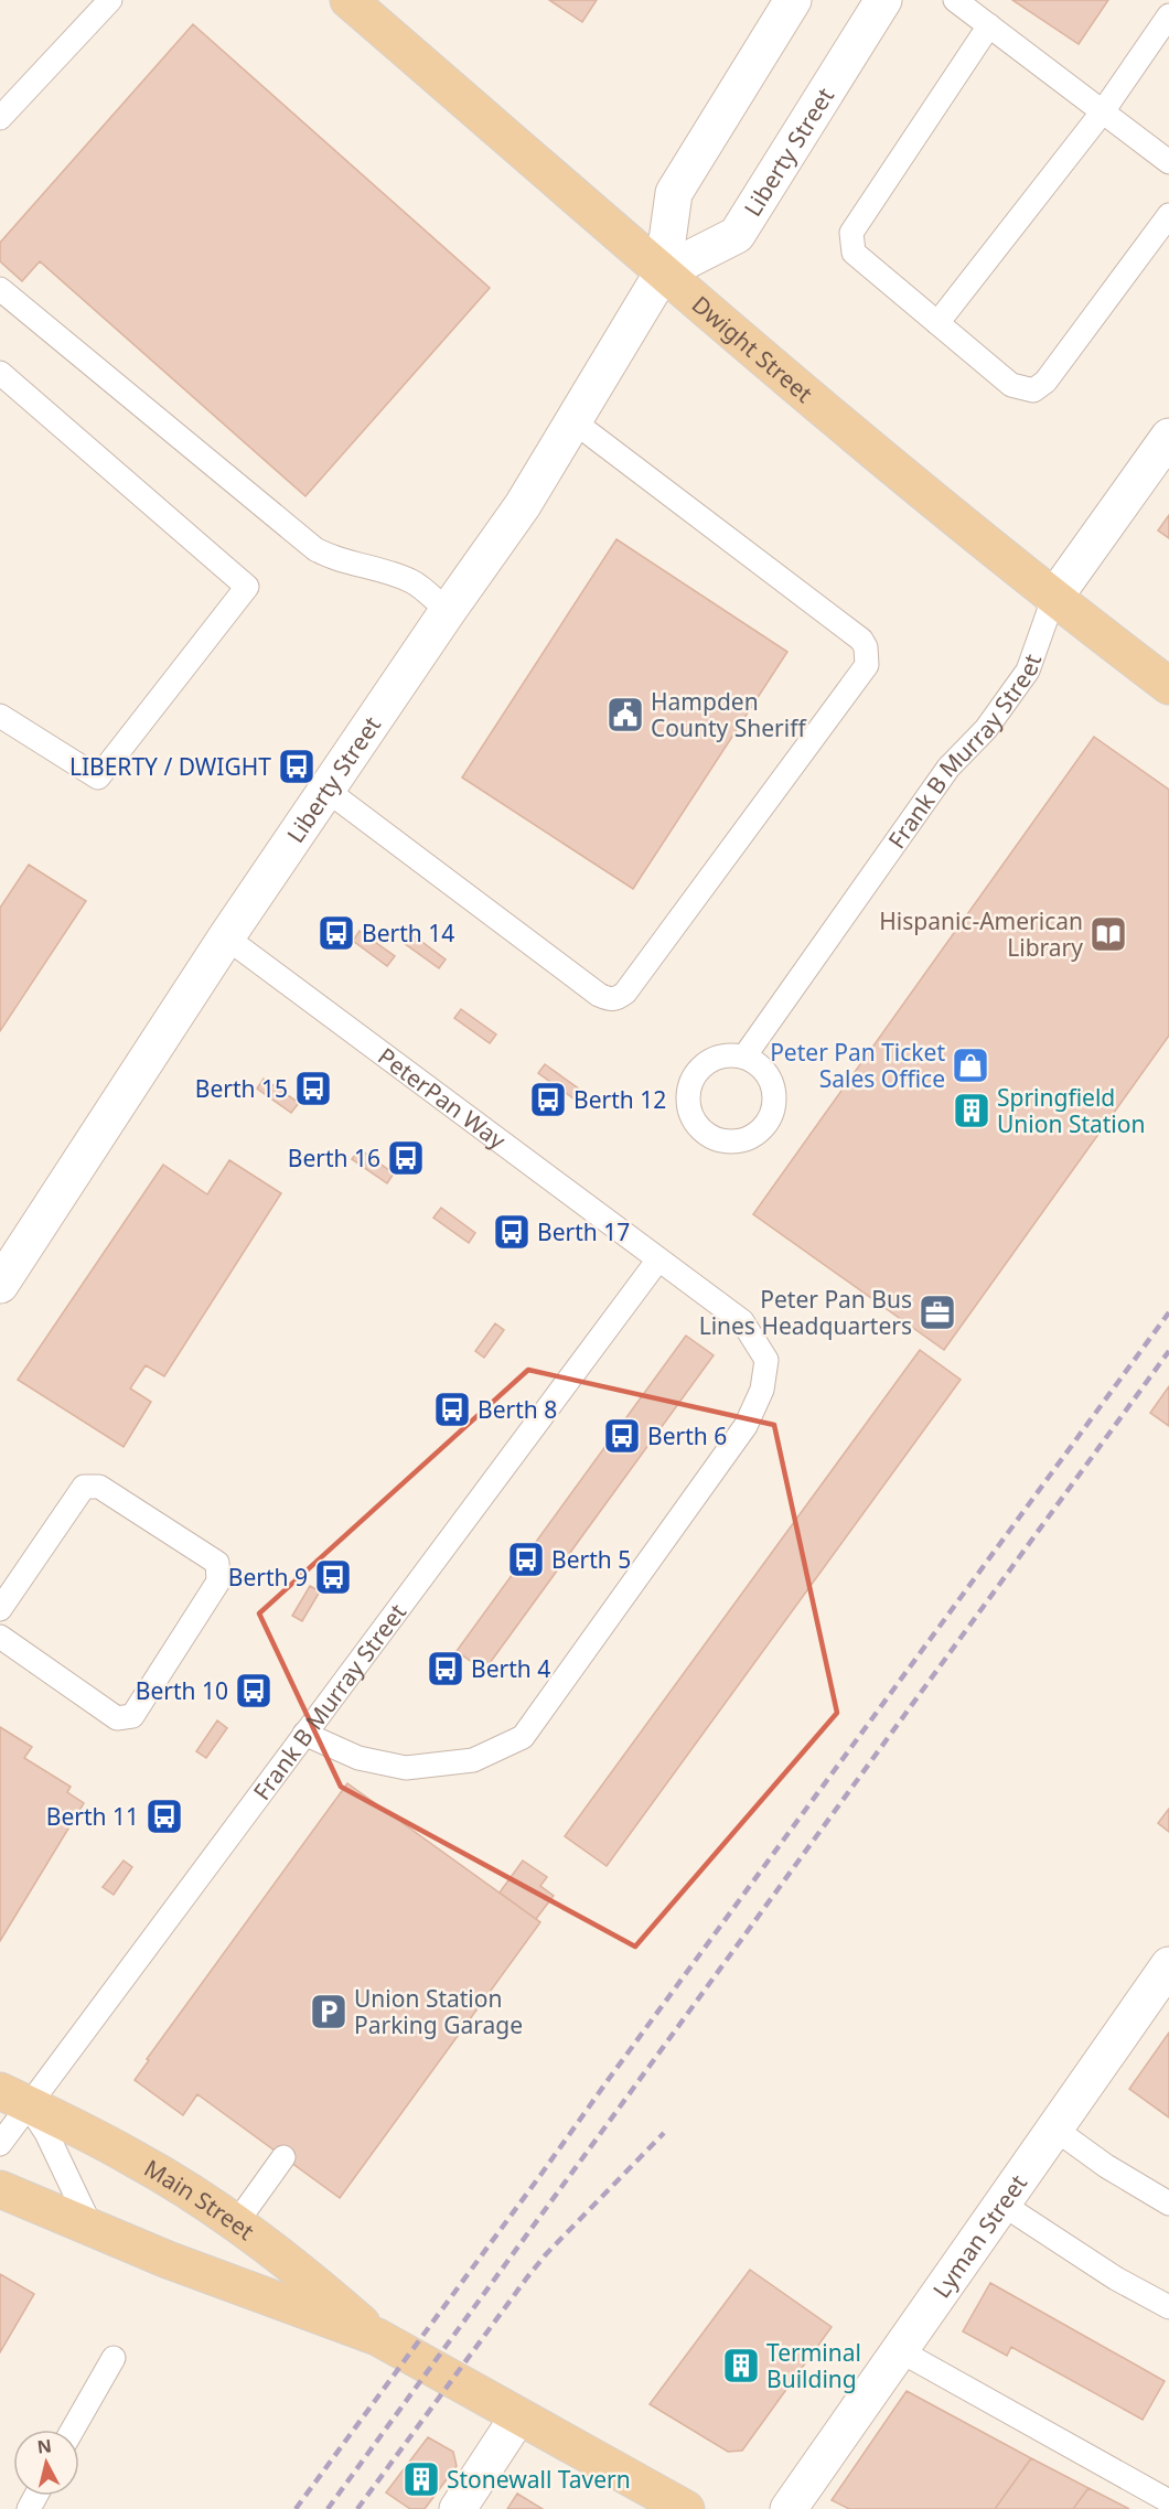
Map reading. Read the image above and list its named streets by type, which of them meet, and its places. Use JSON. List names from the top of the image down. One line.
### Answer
{"streets":{"main road":["Liberty Street","Dwight Street","Frank B Murray Street","Main Street","Lyman Street"],"lane":["PeterPan Way"]},"crossings":[["Liberty Street","Dwight Street"],["Liberty Street","PeterPan Way"],["Dwight Street","Frank B Murray Street"],["Frank B Murray Street","PeterPan Way"],["Frank B Murray Street","Main Street"]],"places":{"public building":["Hampden County Sheriff"],"bus stop":["LIBERTY / DWIGHT","Berth 14","Berth 15","Berth 12","Berth 16","Berth 17","Berth 8","Berth 6","Berth 5","Berth 9","Berth 4","Berth 10","Berth 11"],"library":["Hispanic-American Library"],"shop":["Peter Pan Ticket Sales Office"],"building":["Springfield Union Station","Terminal Building","Stonewall Tavern"],"office":["Peter Pan Bus Lines Headquarters"],"parking":["Union Station Parking Garage"]},"north":"top"}
